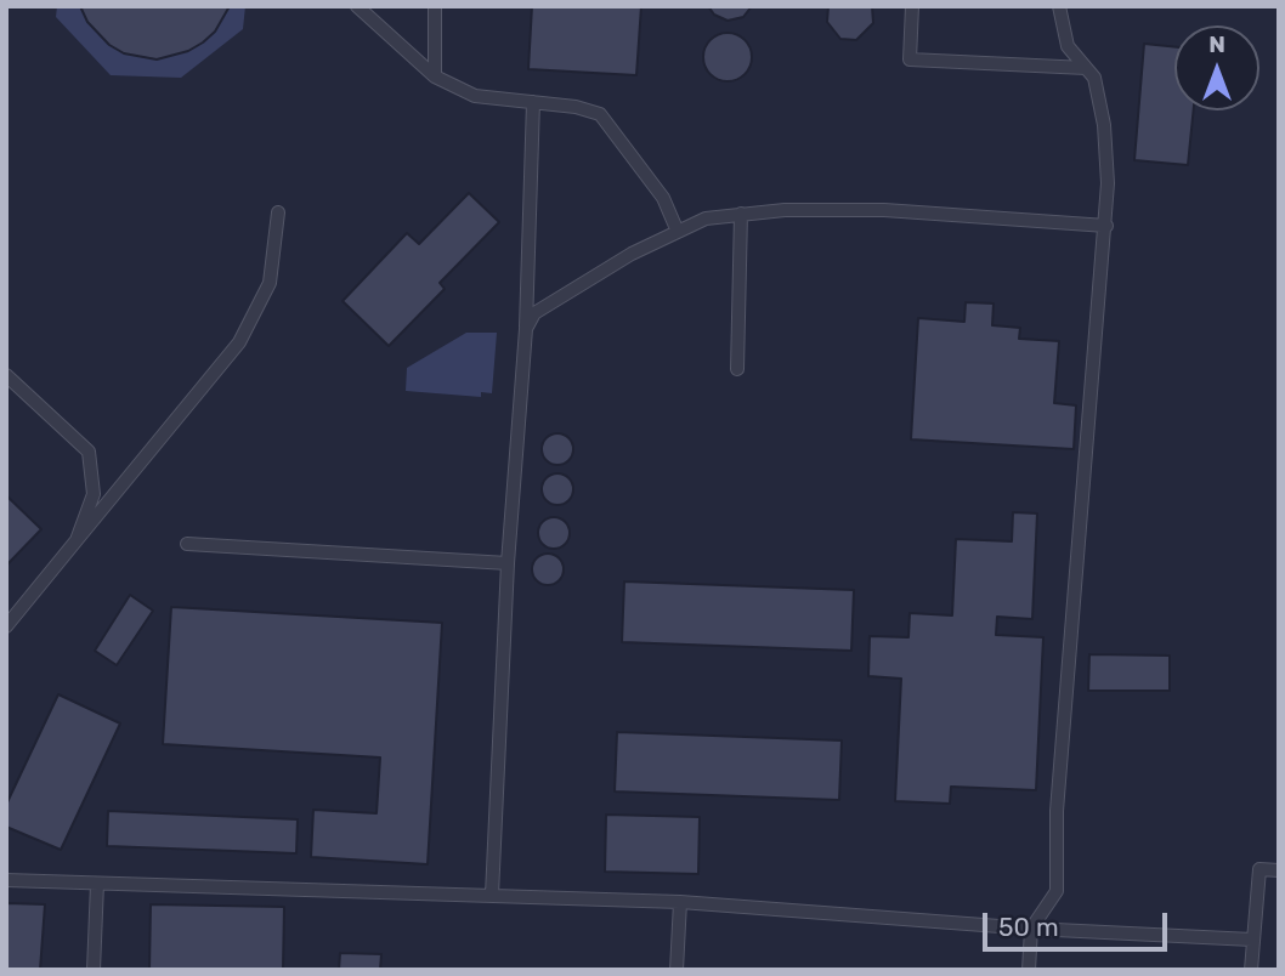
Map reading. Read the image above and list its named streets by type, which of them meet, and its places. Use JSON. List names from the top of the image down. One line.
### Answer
{"scale_bar":"50 m","north":"top"}
